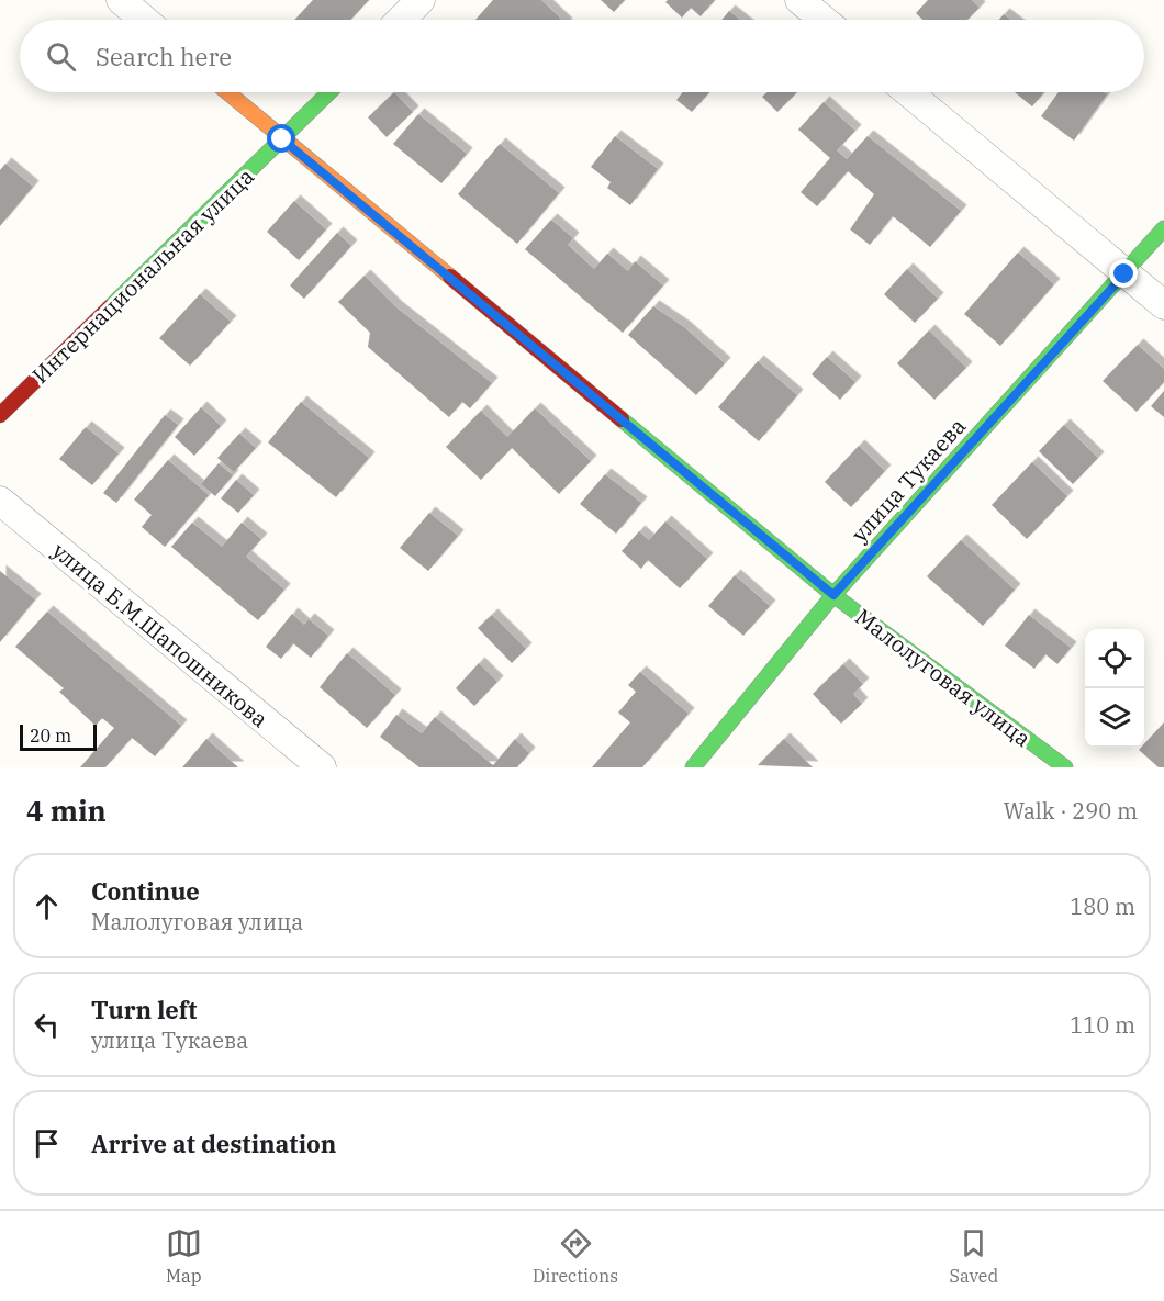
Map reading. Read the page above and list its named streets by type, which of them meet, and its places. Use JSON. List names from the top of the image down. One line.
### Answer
{"streets":{"street":["Интернациональная улица","улица Тукаева","улица Б.М.Шапошникова","Малолуговая улица"]},"crossings":[["Интернациональная улица","Малолуговая улица"],["улица Тукаева","Малолуговая улица"]],"scale_bar":"20 m","page":{"search":"Search here","scale":"20 m","heading":["4 min","Walk · 290 m"],"list":[["Continue","Малолуговая улица","180 m"],["Turn left","улица Тукаева","110 m"],"Arrive at destination"],"nav":["Map","Directions","Saved"]}}
